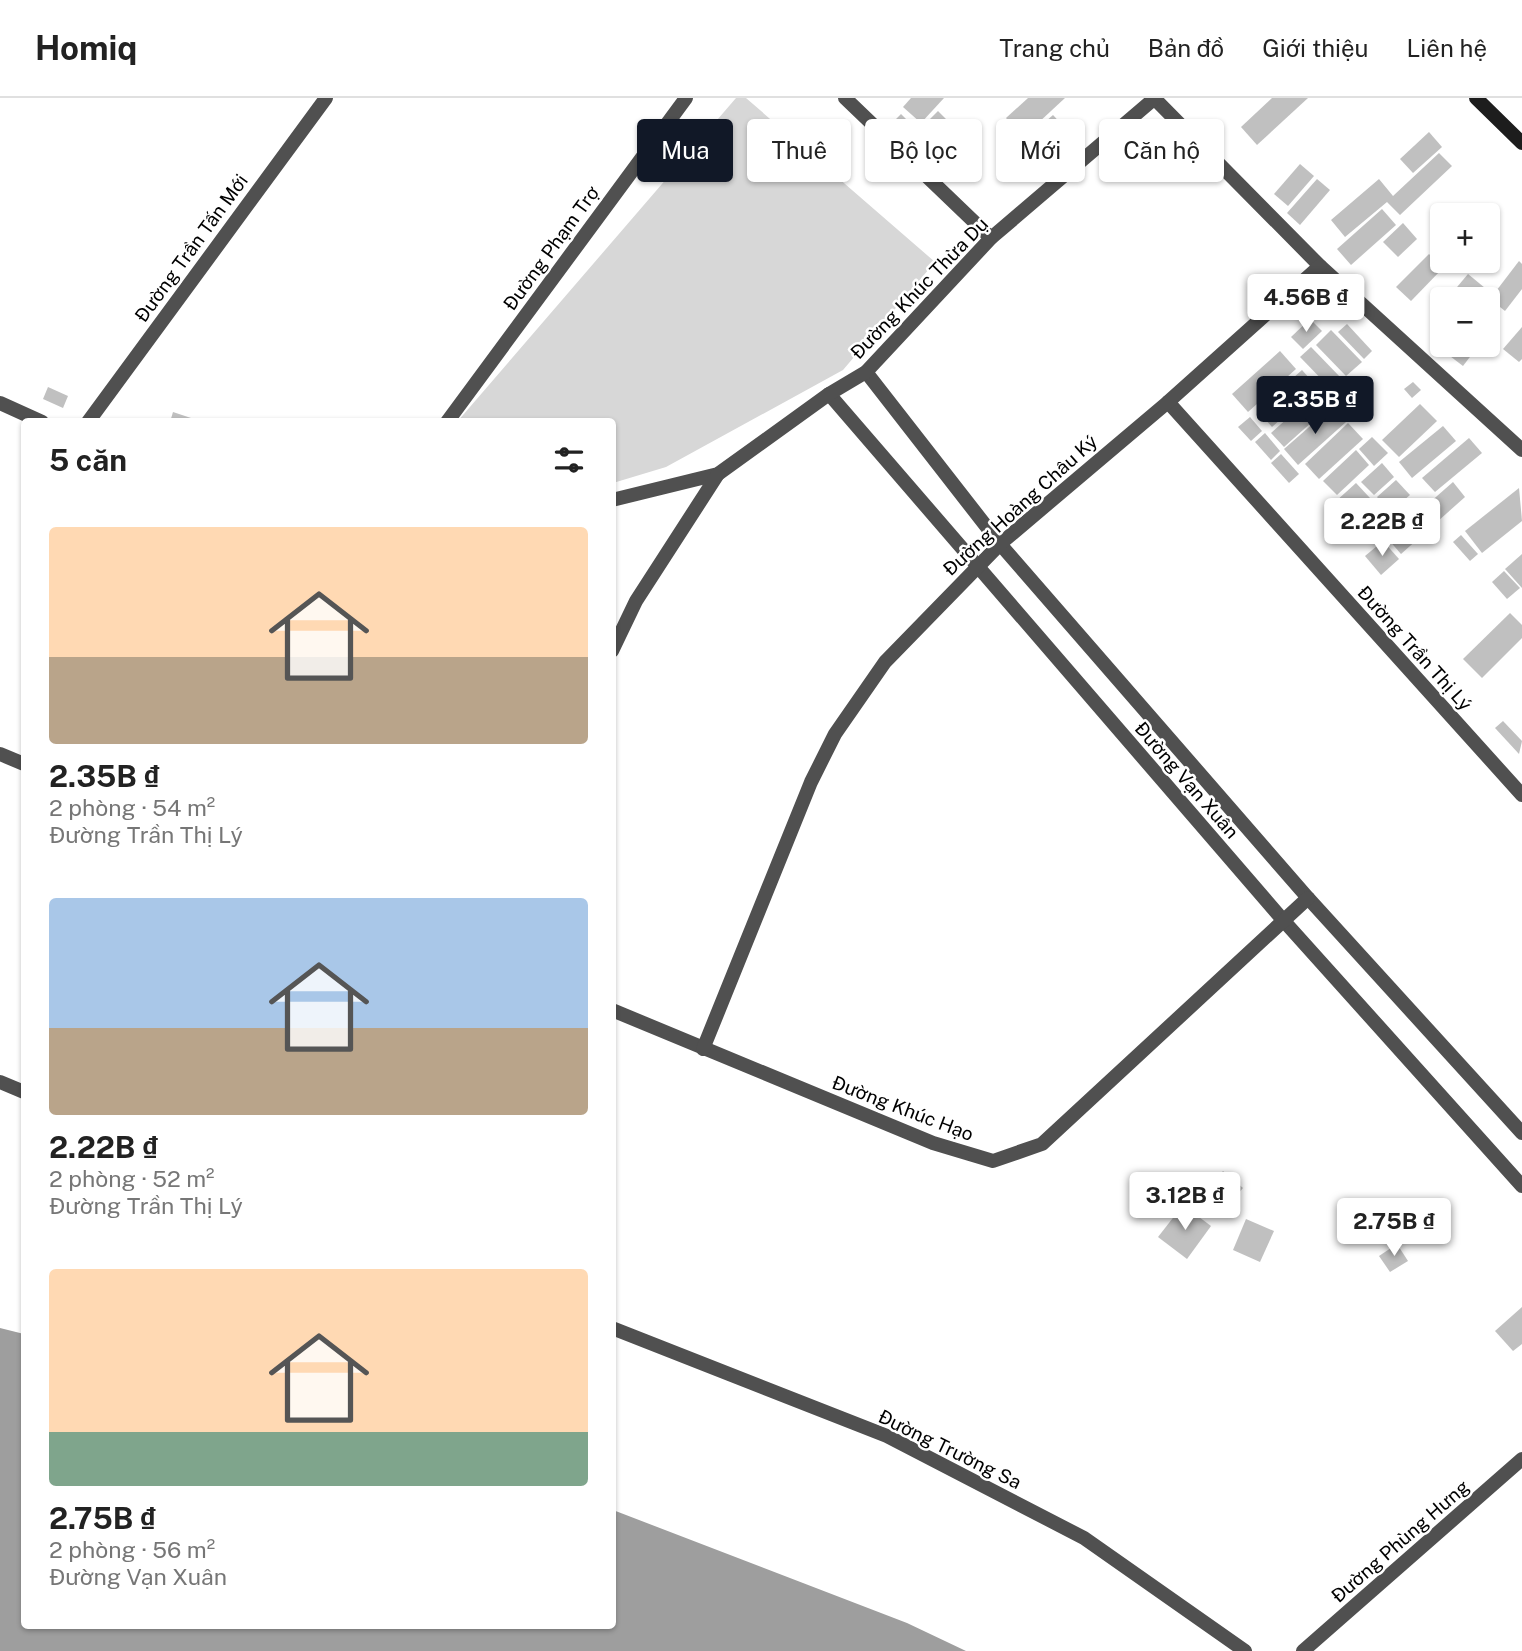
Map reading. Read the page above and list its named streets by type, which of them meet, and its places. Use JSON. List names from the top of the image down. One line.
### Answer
{"streets":{"street":["Đường Trần Tấn Mới","Đường Phạm Trợ","Đường Khúc Thừa Dụ","Đường Hoàng Châu Ký","Đường Trần Thị Lý","Đường Vạn Xuân","Đường Khúc Hạo","Đường Trường Sa","Đường Phùng Hưng"]},"crossings":[["Đường Khúc Thừa Dụ","Đường Vạn Xuân"],["Đường Hoàng Châu Ký","Đường Trần Thị Lý"],["Đường Hoàng Châu Ký","Đường Vạn Xuân"],["Đường Hoàng Châu Ký","Đường Khúc Hạo"],["Đường Vạn Xuân","Đường Khúc Hạo"]],"page":{"header":"Homiq","nav":["Trang chủ","Bản đồ","Giới thiệu","Liên hệ"],"chip":["Mua","Thuê","Bộ lọc","Mới","Căn hộ"],"map_buttons":["+","−"],"price":["4.56B ₫","2.35B ₫","2.22B ₫","3.12B ₫","2.75B ₫"],"heading":"5 căn","list":[{"name":"2.35B ₫","note":"2 phòng · 54 m² · Đường Trần Thị Lý"},{"name":"2.22B ₫","note":"2 phòng · 52 m² · Đường Trần Thị Lý"},{"name":"2.75B ₫","note":"2 phòng · 56 m² · Đường Vạn Xuân"}]}}
